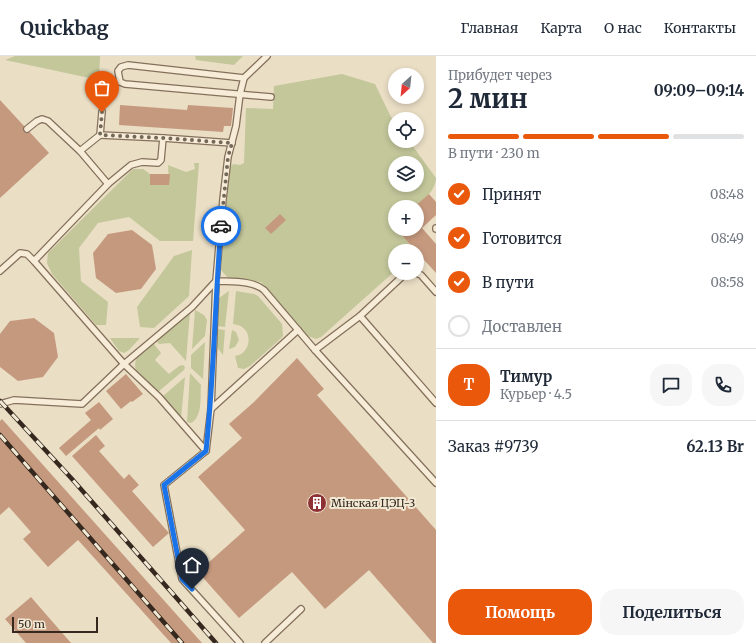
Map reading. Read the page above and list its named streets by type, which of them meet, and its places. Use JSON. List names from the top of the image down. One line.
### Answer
{"places":{"building":["Мінская ЦЭЦ-3"]},"scale_bar":"50 m","north":"bottom left","page":{"header":"Quickbag","nav":["Главная","Карта","О нас","Контакты"],"heading":["2 мин","Прибудет через","09:09–09:14"],"panel":["Тимур","Курьер · 4.5","Заказ #9739","62.13 Br"],"map_buttons":["+","−"],"bar":"В пути · 230 m","list":[["Принят","08:48"],["Готовится","08:49"],["В пути","08:58"],"Доставлен"],"round":"Т","buttons":["Помощь","Поделиться"],"scale":"50 m"}}
